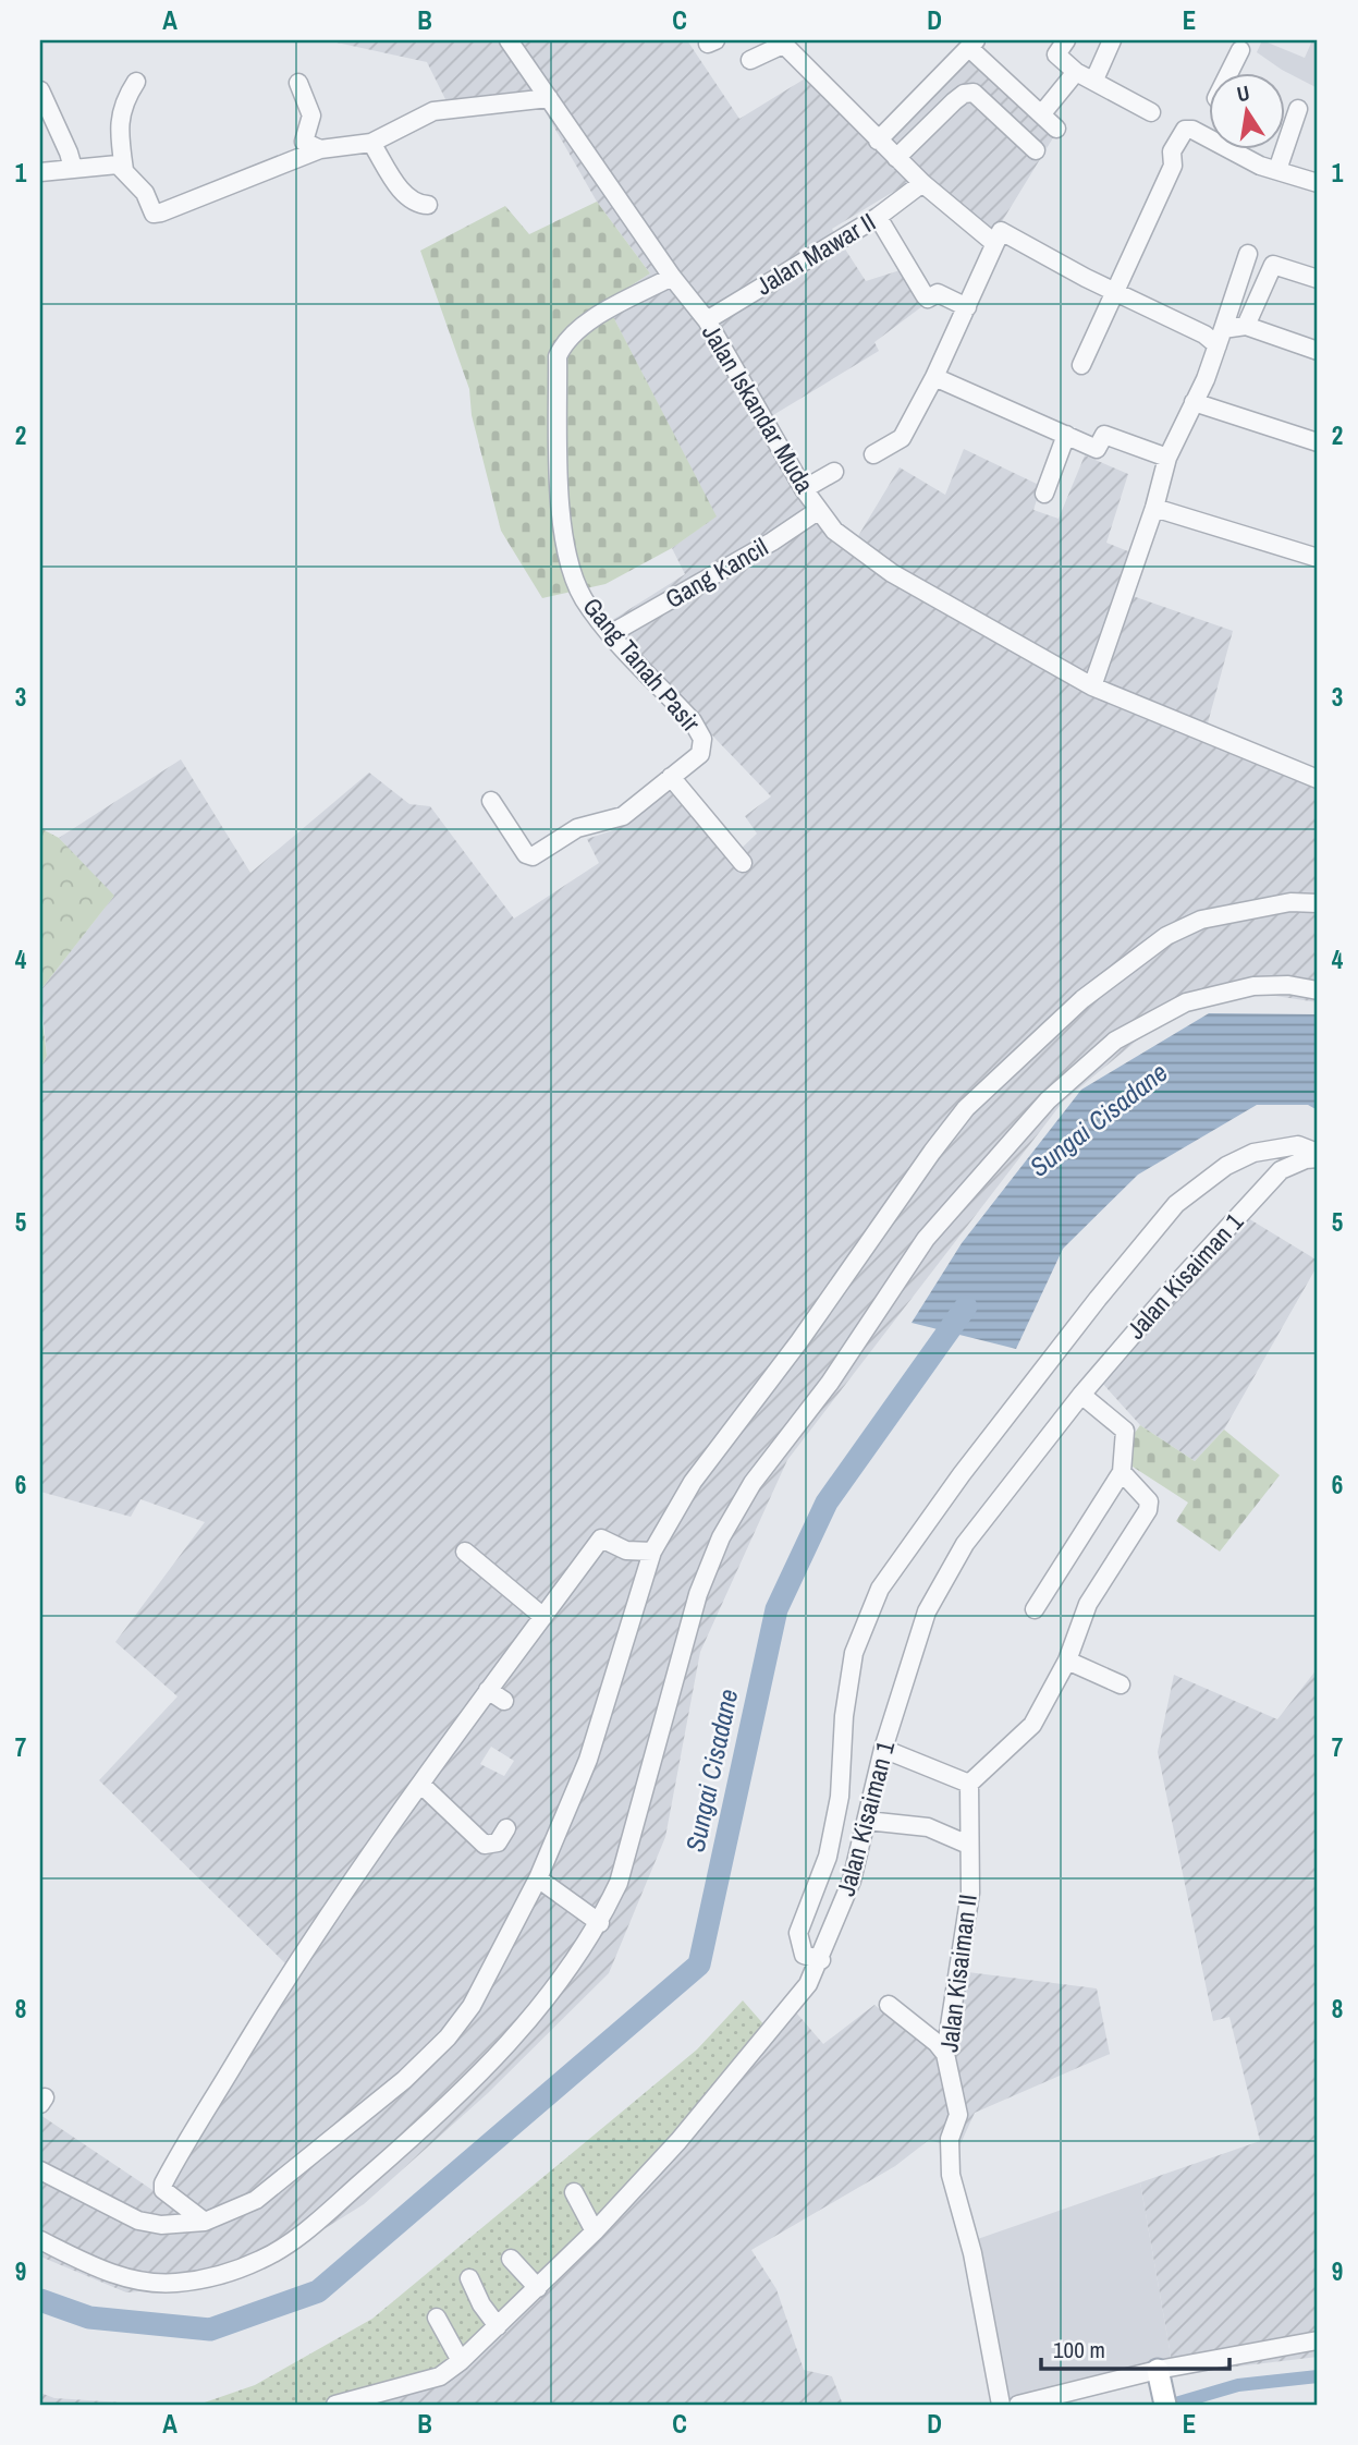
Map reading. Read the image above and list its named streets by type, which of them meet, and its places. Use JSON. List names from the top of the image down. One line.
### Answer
{"streets":{"street":["Jalan Mawar II","Jalan Iskandar Muda","Gang Kancil","Gang Tanah Pasir","Jalan Kisaiman 1","Jalan Kisaiman II"]},"crossings":[["Jalan Mawar II","Jalan Iskandar Muda"],["Jalan Iskandar Muda","Gang Kancil"],["Jalan Iskandar Muda","Gang Tanah Pasir"],["Gang Kancil","Gang Tanah Pasir"]],"water":["Sungai Cisadane"],"scale_bar":"100 m","north":"top","grid":{"columns":["A","B","C","D","E"],"rows":["1","2","3","4","5","6","7","8","9"]}}
